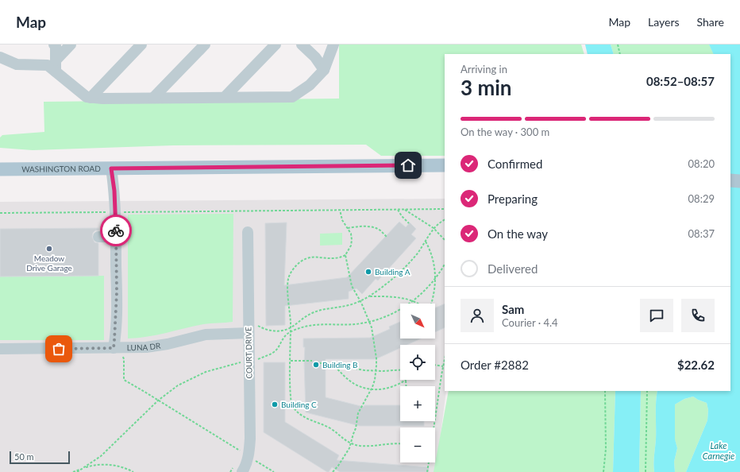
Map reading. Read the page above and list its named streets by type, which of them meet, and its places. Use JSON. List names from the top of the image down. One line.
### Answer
{"streets":{"main road":["WASHINGTON ROAD"],"street":["LUNA DR","COURT DRIVE"]},"crossings":[["LUNA DR","COURT DRIVE"]],"water":["Lake Carnegie"],"places":["Meadow Drive Garage","Building A","Building B","Building C"],"scale_bar":"50 m","north":"bottom right","page":{"header":"Map","nav":["Map","Layers","Share"],"heading":["3 min","Arriving in","08:52–08:57"],"panel":["Sam","Courier · 4.4","Order #2882","$22.62"],"bar":"On the way · 300 m","list":[["Confirmed","08:20"],["Preparing","08:29"],["On the way","08:37"],"Delivered"],"map_buttons":["+","−"],"scale":"50 m"}}
